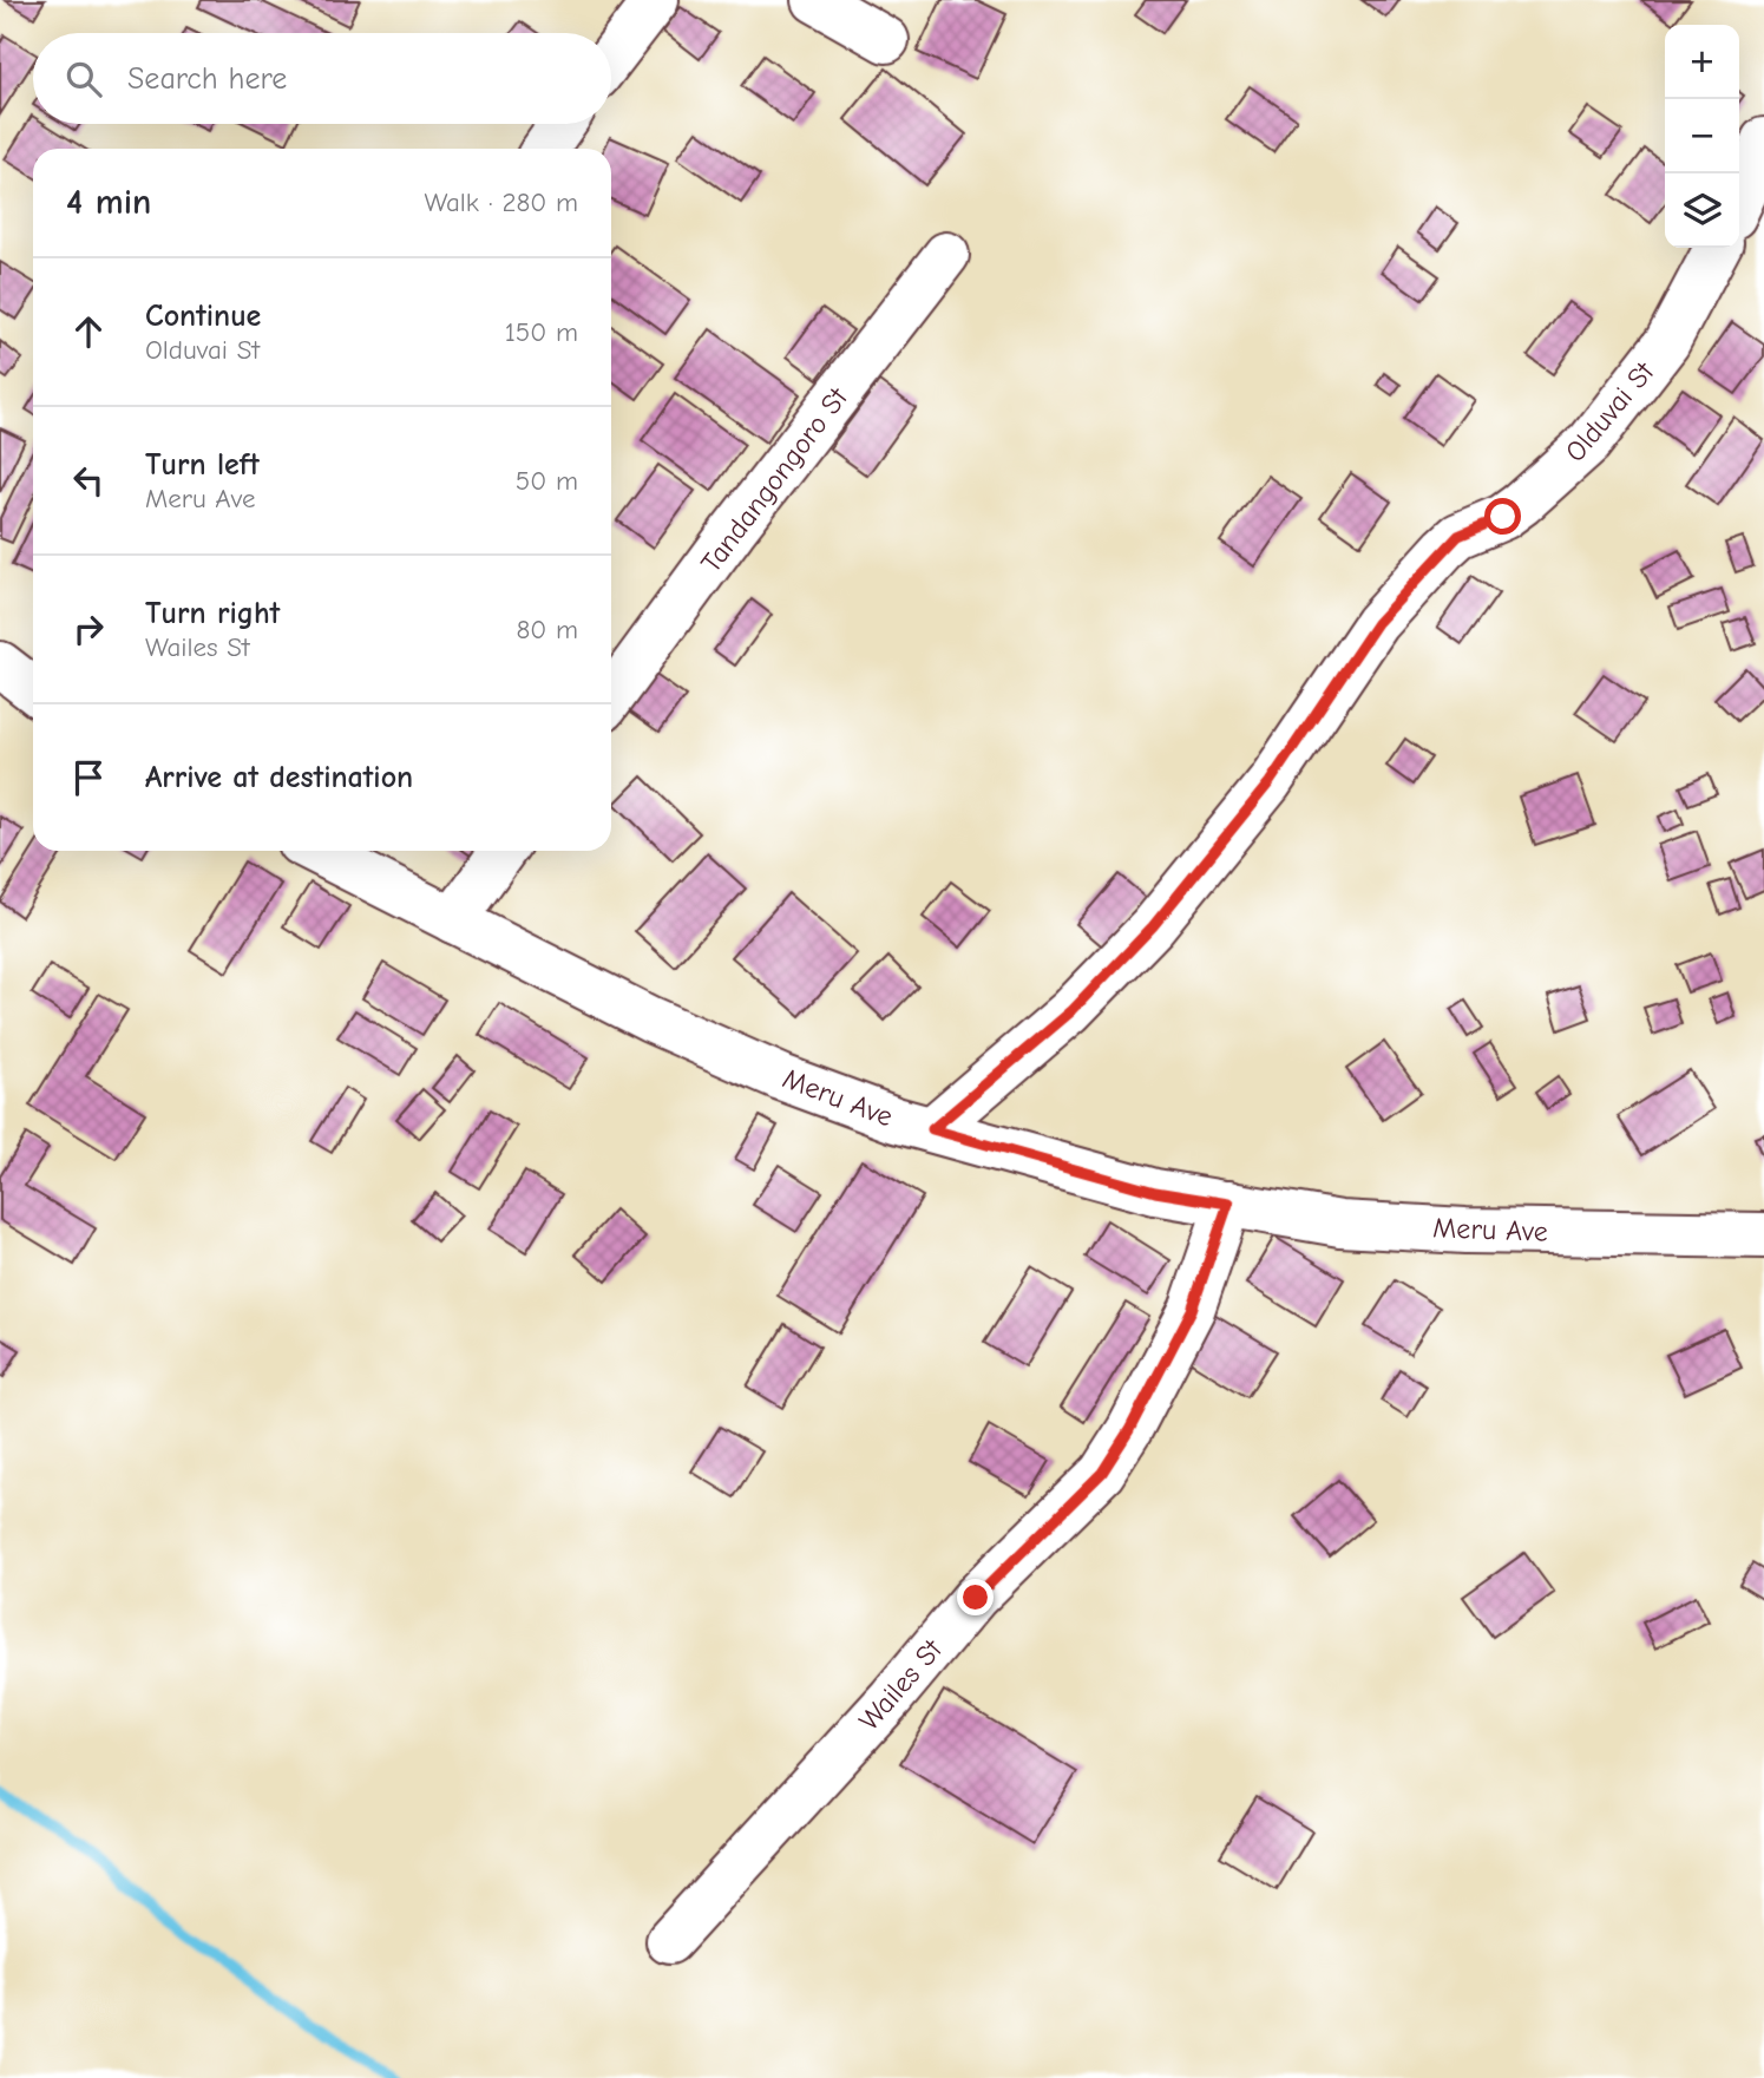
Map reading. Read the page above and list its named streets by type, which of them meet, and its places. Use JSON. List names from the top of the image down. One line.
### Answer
{"streets":{"street":["Olduvai St","Tandangongoro St","Meru Ave","Wailes St"]},"crossings":[["Olduvai St","Meru Ave"],["Meru Ave","Wailes St"]],"page":{"map_buttons":["+","−"],"search":"Search here","heading":["4 min","Walk · 280 m"],"list":[["Continue","Olduvai St","150 m"],["Turn left","Meru Ave","50 m"],["Turn right","Wailes St","80 m"],"Arrive at destination"]}}
